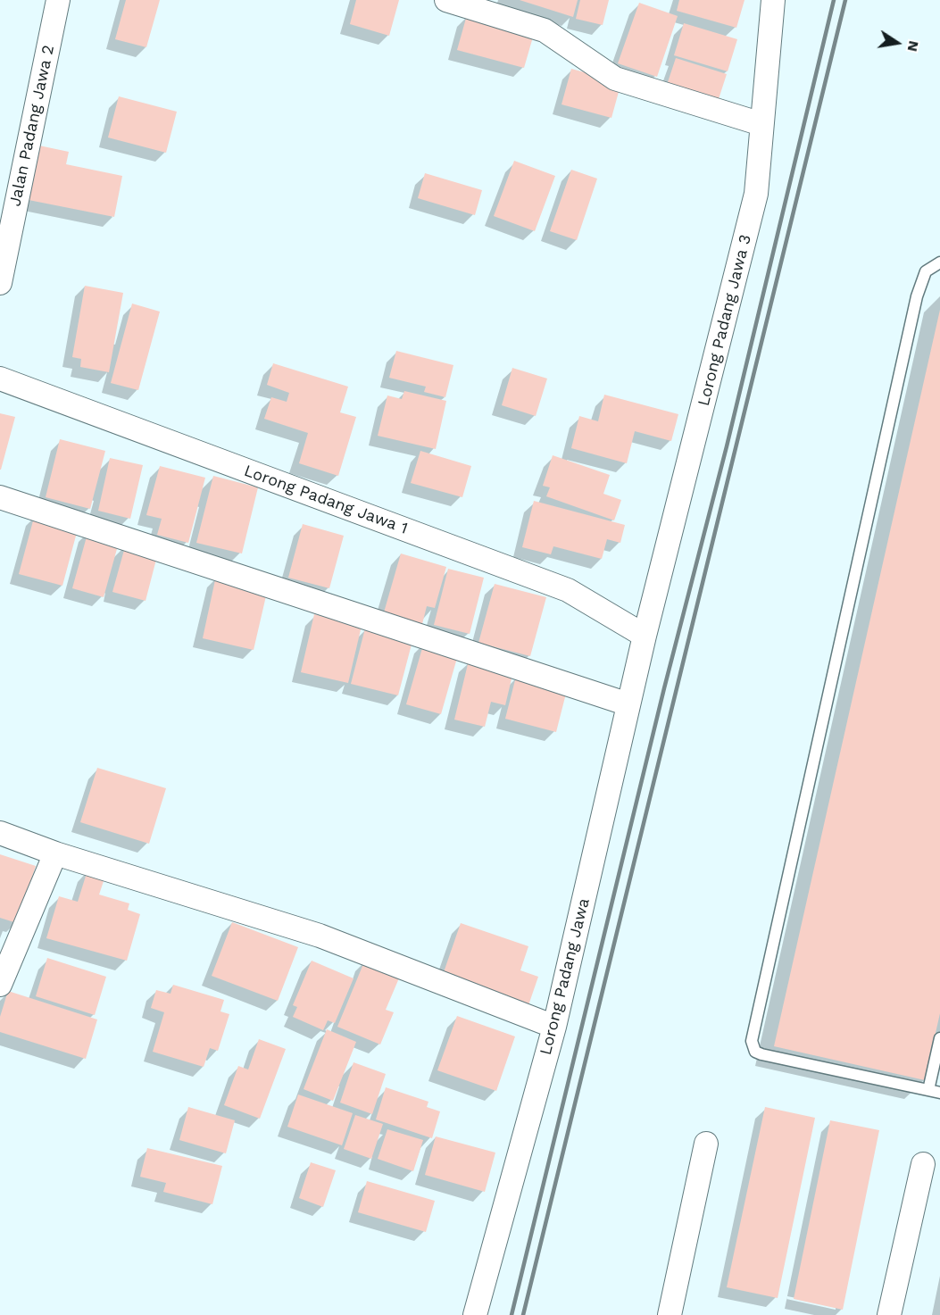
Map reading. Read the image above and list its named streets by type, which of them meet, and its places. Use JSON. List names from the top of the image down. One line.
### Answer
{"streets":{"street":["Jalan Padang Jawa 2","Lorong Padang Jawa 3","Lorong Padang Jawa 1","Lorong Padang Jawa"]},"crossings":[["Lorong Padang Jawa 3","Lorong Padang Jawa 1"],["Lorong Padang Jawa 3","Lorong Padang Jawa"],["Lorong Padang Jawa 1","Lorong Padang Jawa"]],"north":"right"}
